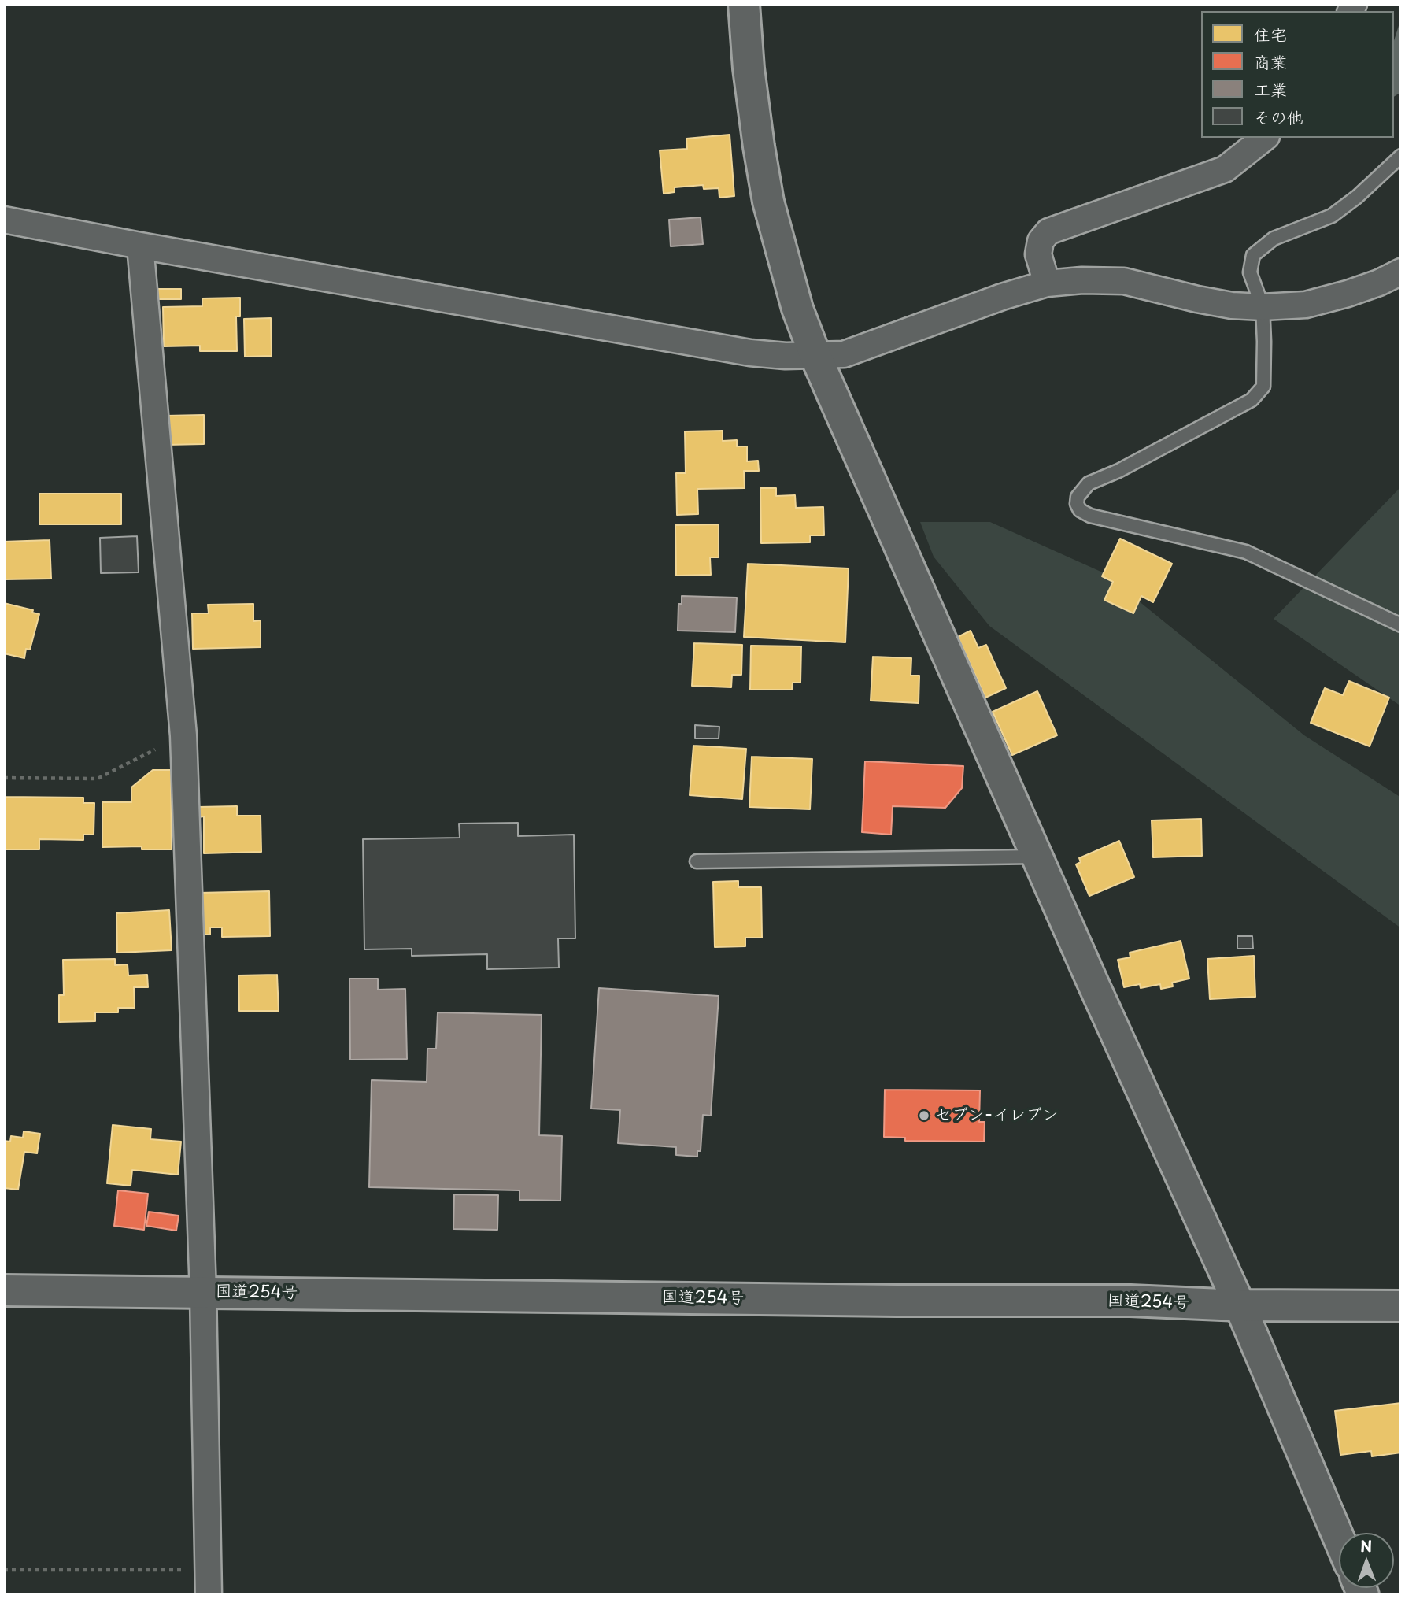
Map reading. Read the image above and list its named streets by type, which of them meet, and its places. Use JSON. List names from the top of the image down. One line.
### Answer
{"streets":{"main road":["国道254号"]},"places":["セブン-イレブン"],"legend":["住宅","商業","工業","その他"],"north":"top"}
